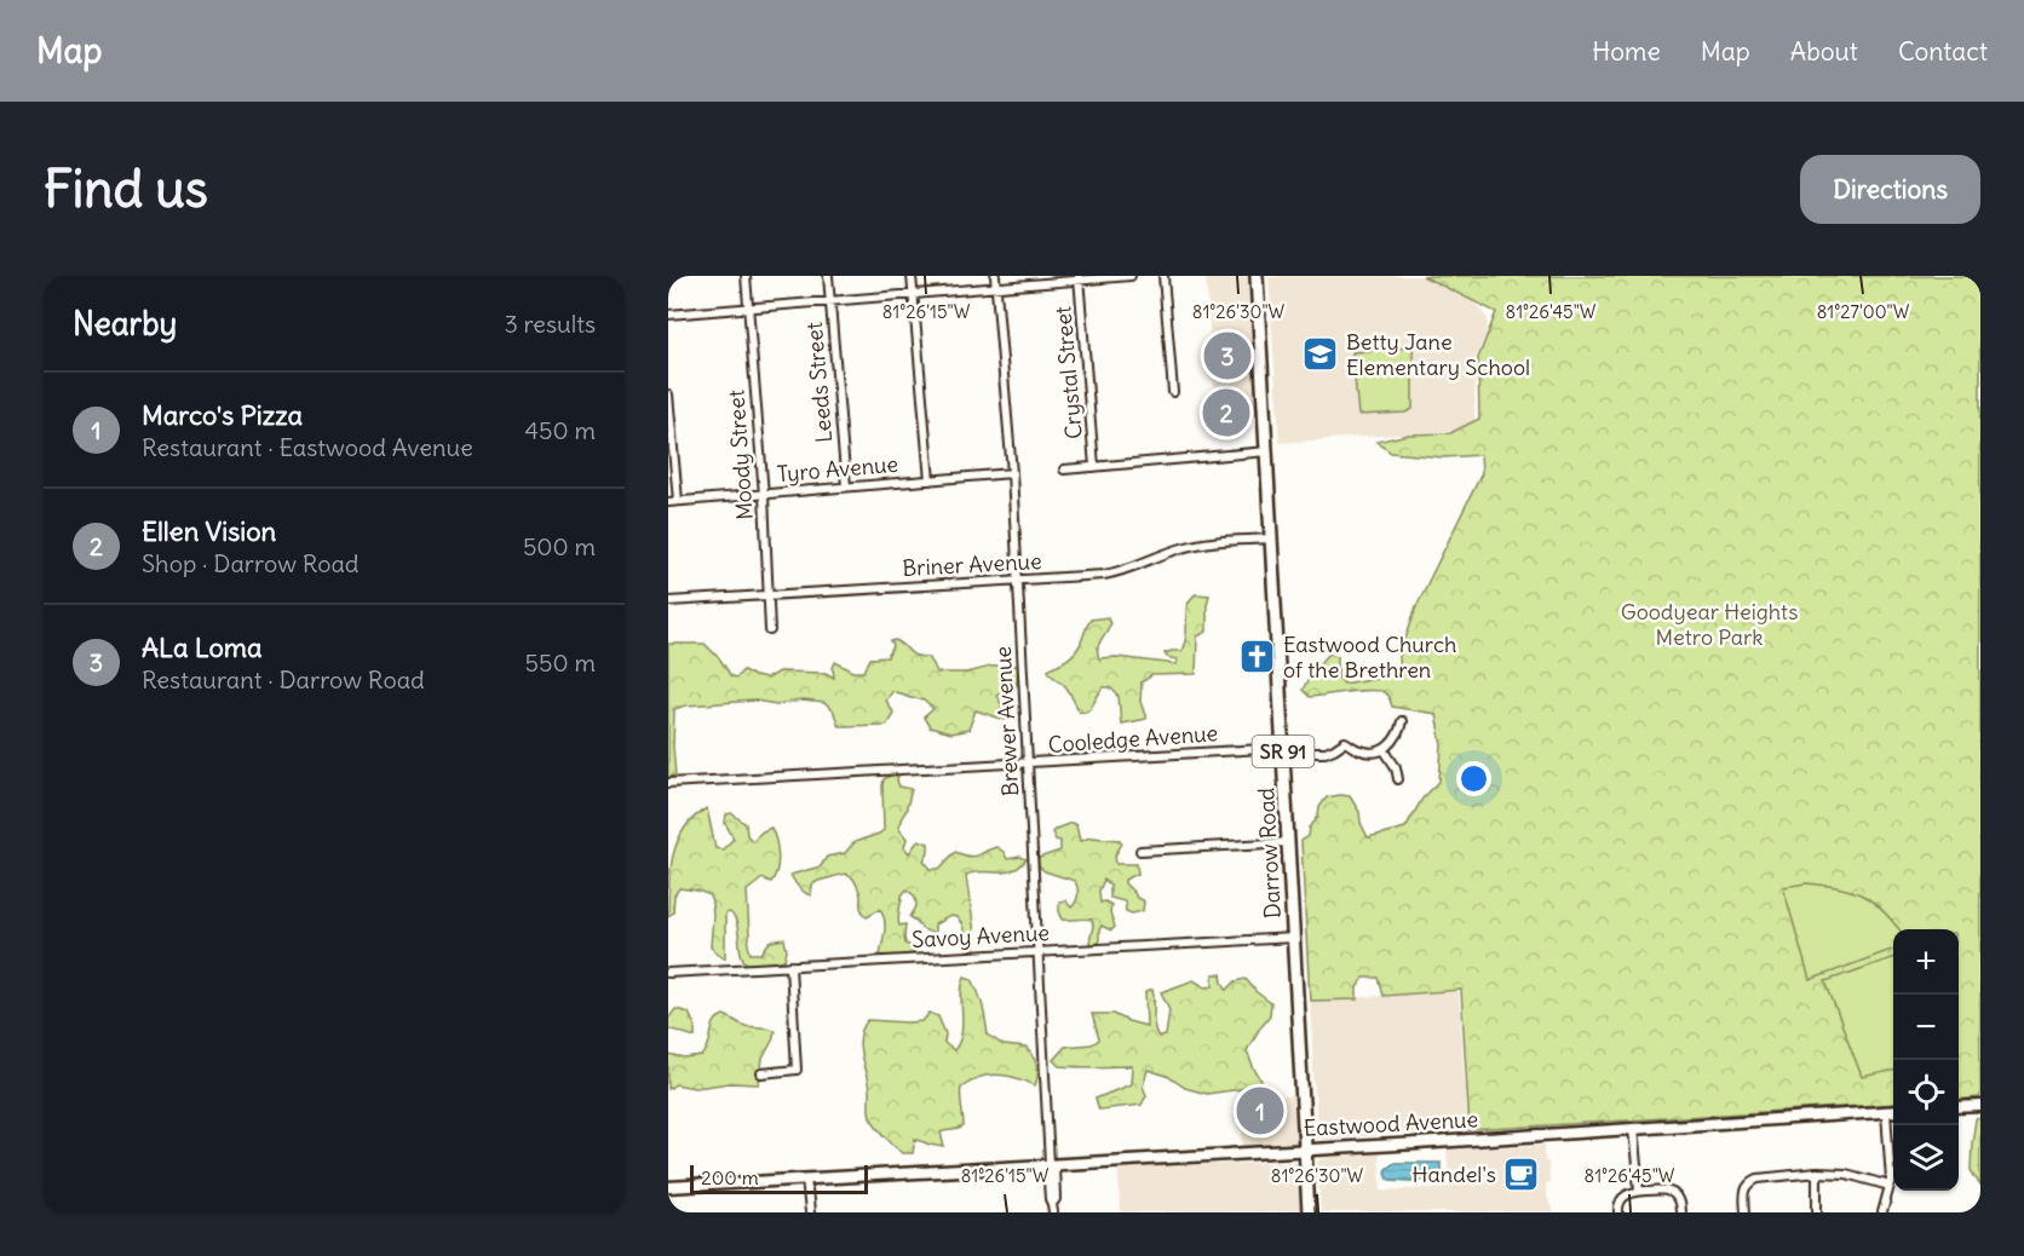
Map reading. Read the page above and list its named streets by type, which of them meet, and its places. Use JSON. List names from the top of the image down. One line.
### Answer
{"streets":{"main road":["SR 91","Darrow Road"],"street":["Crystal Street","Leeds Street","Moody Street","Tyro Avenue","Briner Avenue","Brewer Avenue","Cooledge Avenue","Savoy Avenue","Eastwood Avenue"]},"crossings":[["Leeds Street","Tyro Avenue"],["Moody Street","Tyro Avenue"],["Moody Street","Briner Avenue"],["Tyro Avenue","Brewer Avenue"],["Briner Avenue","Brewer Avenue"],["Briner Avenue","Darrow Road"],["Brewer Avenue","Cooledge Avenue"],["Brewer Avenue","Savoy Avenue"],["Brewer Avenue","Eastwood Avenue"],["Cooledge Avenue","Darrow Road"],["Darrow Road","Savoy Avenue"],["Darrow Road","Eastwood Avenue"]],"parks":["Goodyear Heights Metro Park"],"places":{"school or university":["Betty Jane Elementary School"],"church":["Eastwood Church of the Brethren"],"cafe":["Handel's"]},"scale_bar":"200 m","page":{"header":"Map","nav":["Home","Map","About","Contact"],"buttons":"Directions","title":"Find us","heading":["Nearby","3 results"],"pins":["3","2","1"],"list":[{"mark":"1","name":"Marco's Pizza","note":"Restaurant · Eastwood Avenue","value":"450 m"},{"mark":"2","name":"Ellen Vision","note":"Shop · Darrow Road","value":"500 m"},{"mark":"3","name":"ALa Loma","note":"Restaurant · Darrow Road","value":"550 m"}],"map_buttons":["+","−"],"scale":"200 m"},"coordinates":["81°26'15\"W","81°26'30\"W","81°26'45\"W","81°27'00\"W"]}
